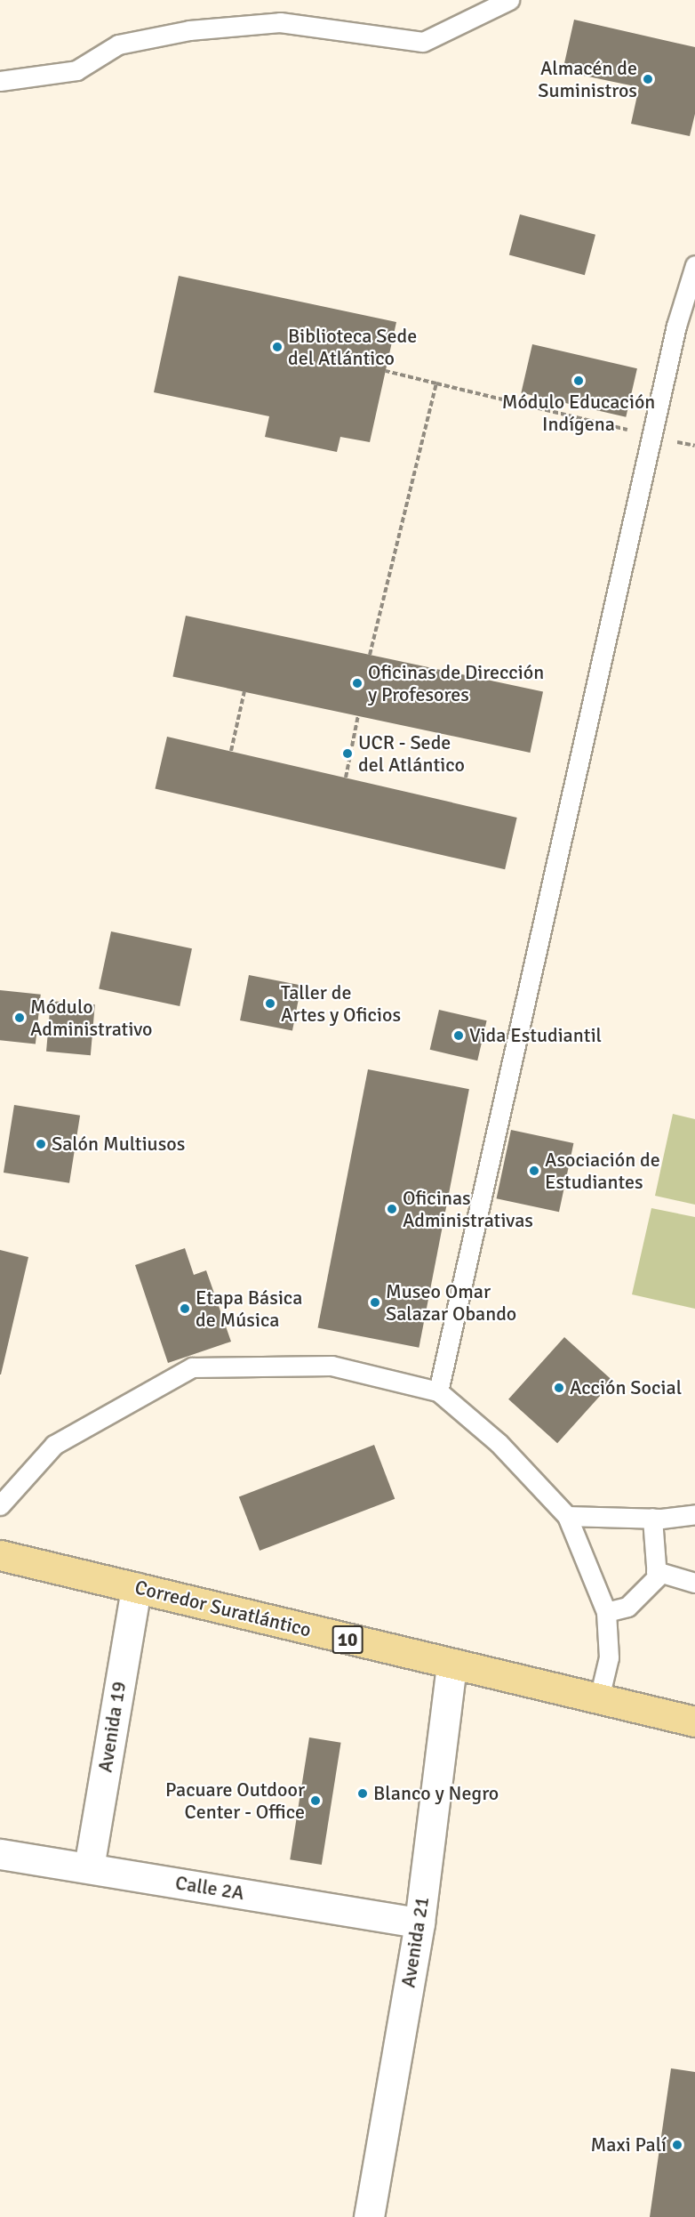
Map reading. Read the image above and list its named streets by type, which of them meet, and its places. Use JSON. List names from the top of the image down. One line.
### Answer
{"streets":{"main road":["Corredor Suratlántico","10"],"street":["Avenida 19","Calle 2A","Avenida 21"]},"crossings":[["Corredor Suratlántico","Avenida 19"],["Corredor Suratlántico","Avenida 21"],["Avenida 19","Calle 2A"],["Calle 2A","Avenida 21"]],"places":["Almacén de Suministros","Biblioteca Sede del Atlántico","Módulo Educación Indígena","Oficinas de Dirección y Profesores","UCR - Sede del Atlántico","Taller de Artes y Oficios","Módulo Administrativo","Vida Estudiantil","Salón Multiusos","Asociación de Estudiantes","Oficinas Administrativas","Museo Omar Salazar Obando","Etapa Básica de Música","Acción Social","Blanco y Negro","Pacuare Outdoor Center - Office","Maxi Palí"]}
